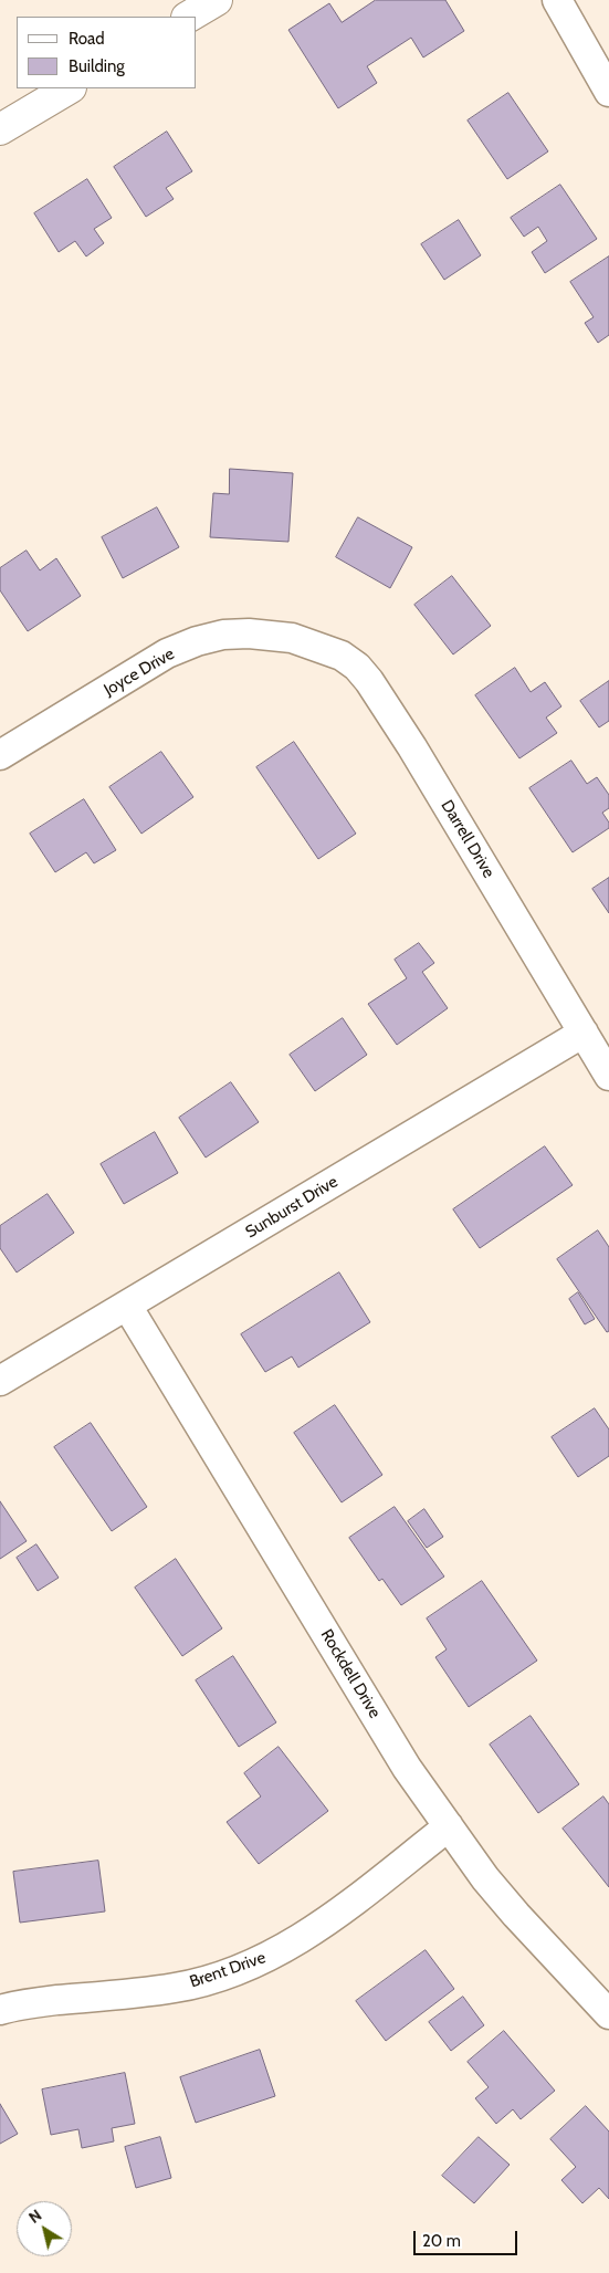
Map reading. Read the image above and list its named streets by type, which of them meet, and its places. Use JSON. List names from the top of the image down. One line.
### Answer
{"streets":{"street":["Joyce Drive","Darrell Drive","Sunburst Drive","Rockdell Drive","Brent Drive"]},"crossings":[["Joyce Drive","Darrell Drive"],["Darrell Drive","Sunburst Drive"],["Sunburst Drive","Rockdell Drive"],["Rockdell Drive","Brent Drive"]],"legend":["Road","Building"],"scale_bar":"20 m","north":"top left"}
